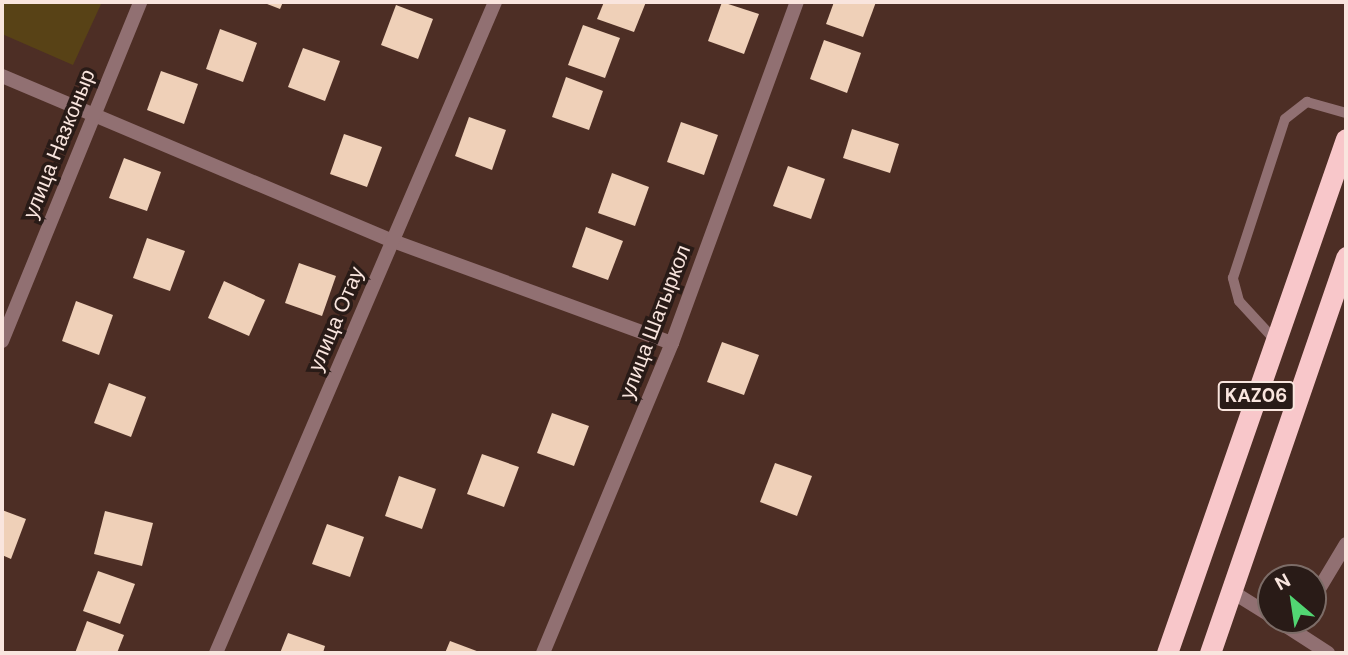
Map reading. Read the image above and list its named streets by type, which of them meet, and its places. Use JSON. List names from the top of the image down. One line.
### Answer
{"streets":{"highway":["KАZ06"],"street":["улица Назконыр","улица Отау","улица Шатыркол"]},"north":"top left"}
